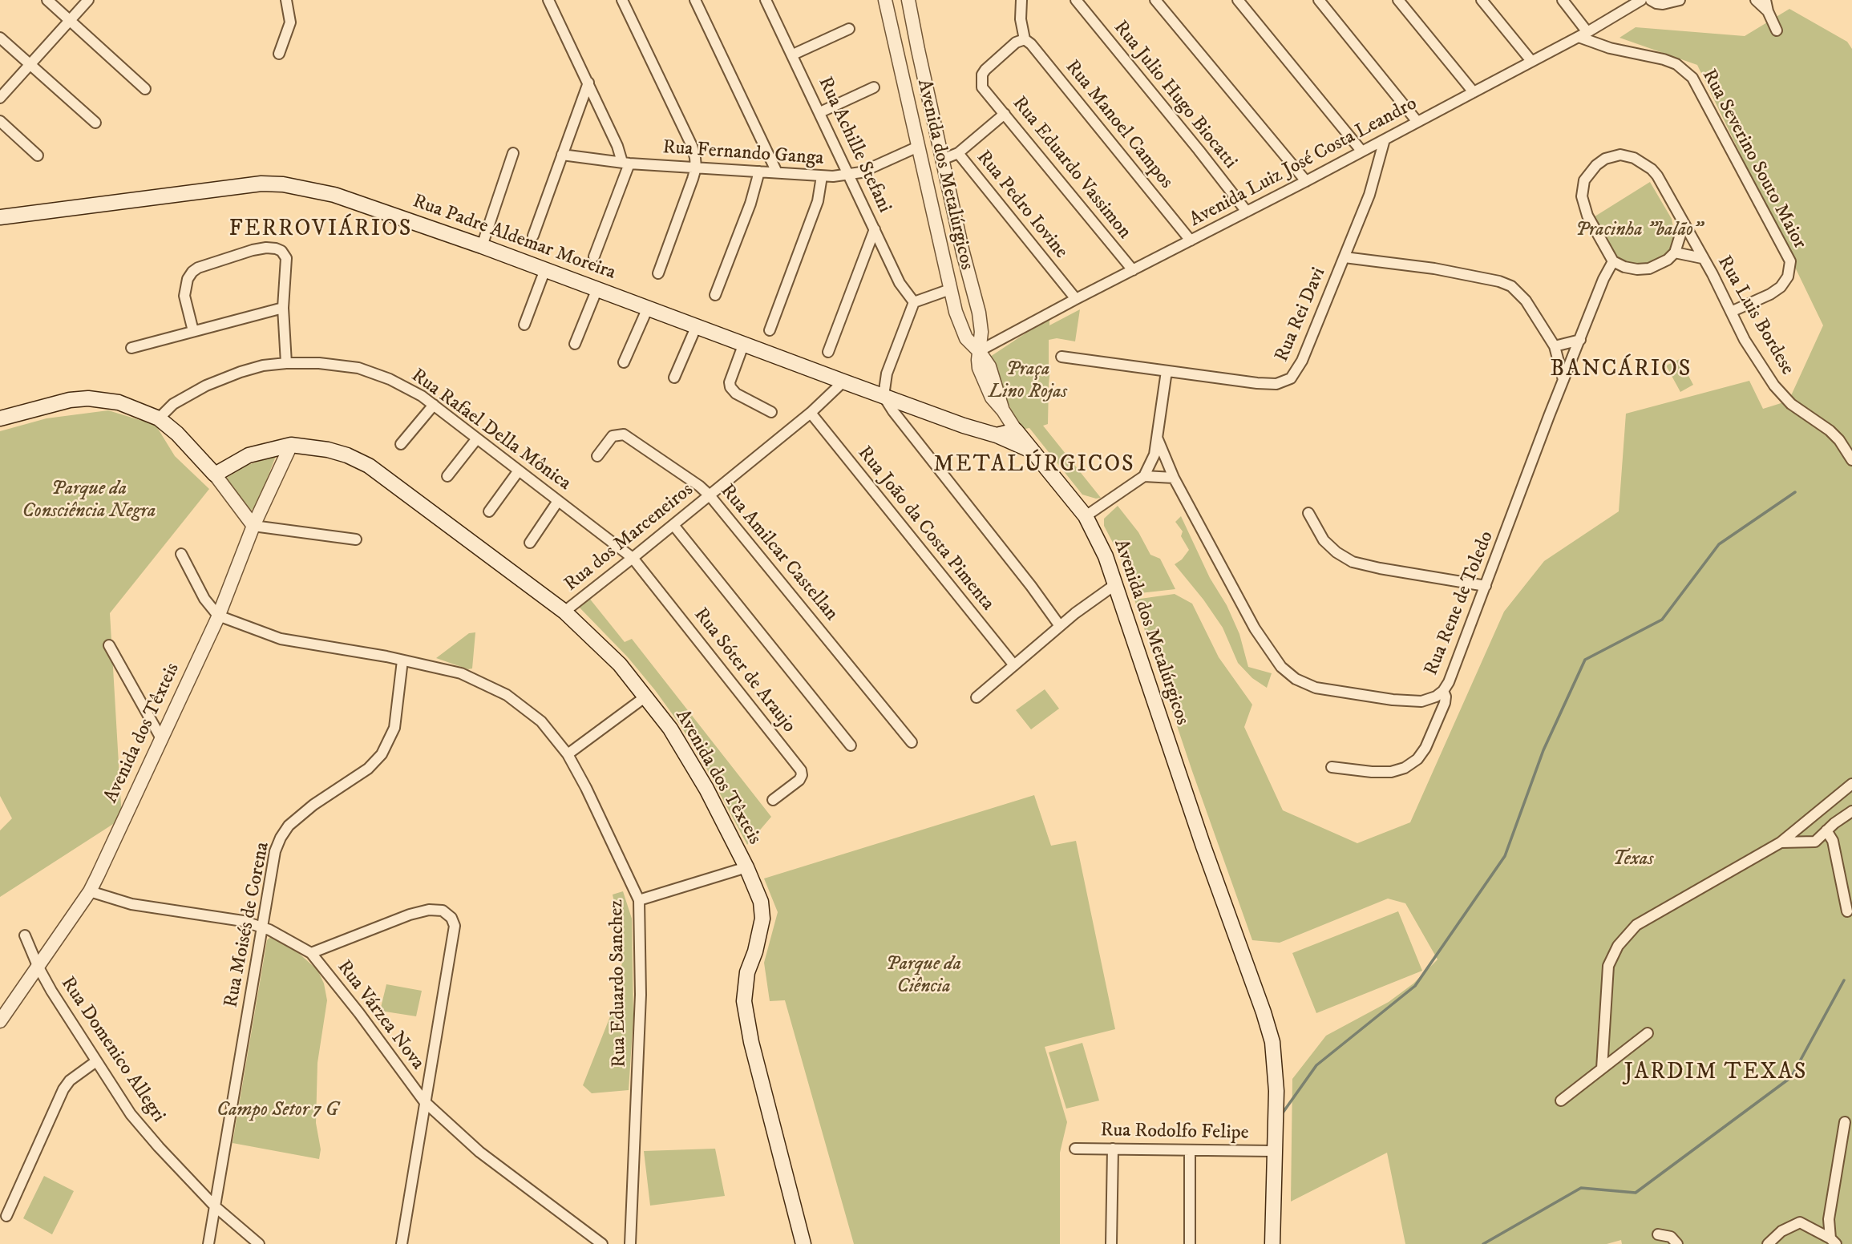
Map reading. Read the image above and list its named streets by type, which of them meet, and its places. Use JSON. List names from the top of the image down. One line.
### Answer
{"streets":{"main road":["Avenida dos Metalúrgicos","Rua Padre Aldemar Moreira","Avenida dos Têxteis"],"street":["Rua Julio Hugo Biocatti","Rua Manoel Campos","Rua Achille Stefani","Rua Fernando Ganga","Rua Severino Souto Maior","Avenida Luiz José Costa Leandro","Rua Eduardo Vassimon","Rua Pedro Iovine","Rua Rei Davi","Rua Luis Bordese","Rua Rafael Della Mônica","Rua João da Costa Pimenta","Rua dos Marceneiros","Rua Amilcar Castellan","Rua Rene de Toledo","Rua Sóter de Araujo","Rua Moisés de Corena","Rua Eduardo Sanchez","Rua Várzea Nova","Rua Domenico Allegri","Rua Rodolfo Felipe"]},"crossings":[["Rua Julio Hugo Biocatti","Avenida Luiz José Costa Leandro"],["Rua Manoel Campos","Avenida Luiz José Costa Leandro"],["Rua Manoel Campos","Rua Eduardo Vassimon"],["Rua Achille Stefani","Rua Fernando Ganga"],["Rua Fernando Ganga","Avenida dos Metalúrgicos"],["Rua Severino Souto Maior","Avenida Luiz José Costa Leandro"],["Rua Severino Souto Maior","Rua Luis Bordese"],["Avenida Luiz José Costa Leandro","Rua Eduardo Vassimon"],["Avenida Luiz José Costa Leandro","Avenida dos Metalúrgicos"],["Avenida Luiz José Costa Leandro","Rua Pedro Iovine"],["Avenida Luiz José Costa Leandro","Rua Rei Davi"],["Rua Eduardo Vassimon","Rua Pedro Iovine"],["Avenida dos Metalúrgicos","Rua Padre Aldemar Moreira"],["Avenida dos Metalúrgicos","Rua Rodolfo Felipe"],["Rua Padre Aldemar Moreira","Rua dos Marceneiros"],["Rua Luis Bordese","Rua Rene de Toledo"],["Rua Rafael Della Mônica","Rua dos Marceneiros"],["Rua Rafael Della Mônica","Rua Sóter de Araujo"],["Rua João da Costa Pimenta","Rua dos Marceneiros"],["Rua dos Marceneiros","Rua Amilcar Castellan"],["Rua dos Marceneiros","Rua Sóter de Araujo"],["Rua dos Marceneiros","Avenida dos Têxteis"],["Avenida dos Têxteis","Rua Eduardo Sanchez"],["Avenida dos Têxteis","Rua Várzea Nova"],["Avenida dos Têxteis","Rua Domenico Allegri"],["Rua Moisés de Corena","Rua Eduardo Sanchez"],["Rua Moisés de Corena","Rua Várzea Nova"],["Rua Moisés de Corena","Rua Domenico Allegri"]],"districts":["FERROVIÁRIOS","BANCÁRIOS","METALÚRGICOS","JARDIM TEXAS"],"parks":["Pracinha \"balão\"","Praça Lino Rojas","Parque da Consciência Negra","Texas","Parque da Ciência","Campo Setor 7 G"]}
